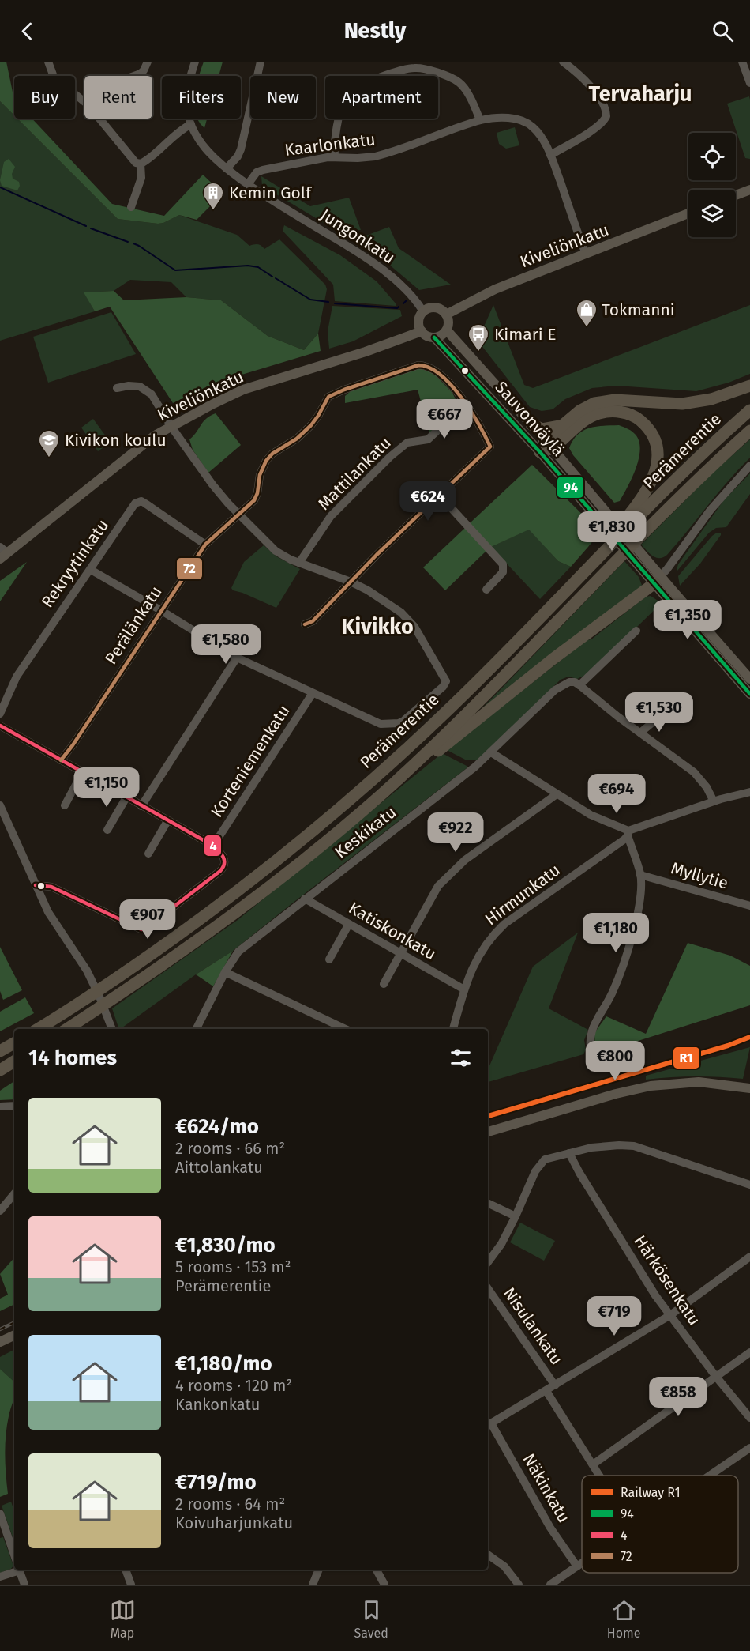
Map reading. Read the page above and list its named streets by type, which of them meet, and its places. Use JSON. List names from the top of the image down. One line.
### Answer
{"streets":{"highway":["Perämerentie"],"main road":["Kiveliönkatu","Sauvonväylä"],"street":["Kaarlonkatu","Jungonkatu","Mattilankatu","Rekryytinkatu","Perälänkatu","Korteniemenkatu","Keskikatu","Myllytie","Hirmunkatu","Katiskonkatu","Härkösenkatu","Nisulankatu","Näkinkatu"]},"crossings":[["Kaarlonkatu","Jungonkatu"],["Kaarlonkatu","Kiveliönkatu"],["Jungonkatu","Kiveliönkatu"],["Jungonkatu","Sauvonväylä"],["Kiveliönkatu","Sauvonväylä"],["Mattilankatu","Perälänkatu"],["Rekryytinkatu","Perälänkatu"],["Keskikatu","Katiskonkatu"],["Hirmunkatu","Katiskonkatu"]],"districts":["Tervaharju","Kivikko"],"places":{"building":["Kemin Golf"],"shop":["Tokmanni"],"bus stop":["Kimari E"],"school or university":["Kivikon koulu"]},"lines":["transit line 94","transit line 72","transit line 4","rail line R1"],"legend":["Railway R1","94","4","72"],"page":{"header":"Nestly","chip":["Buy","Rent","Filters","New","Apartment"],"price":["€667","€624","€1,830","€1,350","€1,580","€1,530","€1,150","€694","€922","€907","€1,180","€800","€719","€858"],"heading":"14 homes","list":[{"name":"€624/mo","note":"2 rooms · 66 m² · Aittolankatu"},{"name":"€1,830/mo","note":"5 rooms · 153 m² · Perämerentie"},{"name":"€1,180/mo","note":"4 rooms · 120 m² · Kankonkatu"},{"name":"€719/mo","note":"2 rooms · 64 m² · Koivuharjunkatu"}],"tabs":["Map","Saved","Home"]}}
